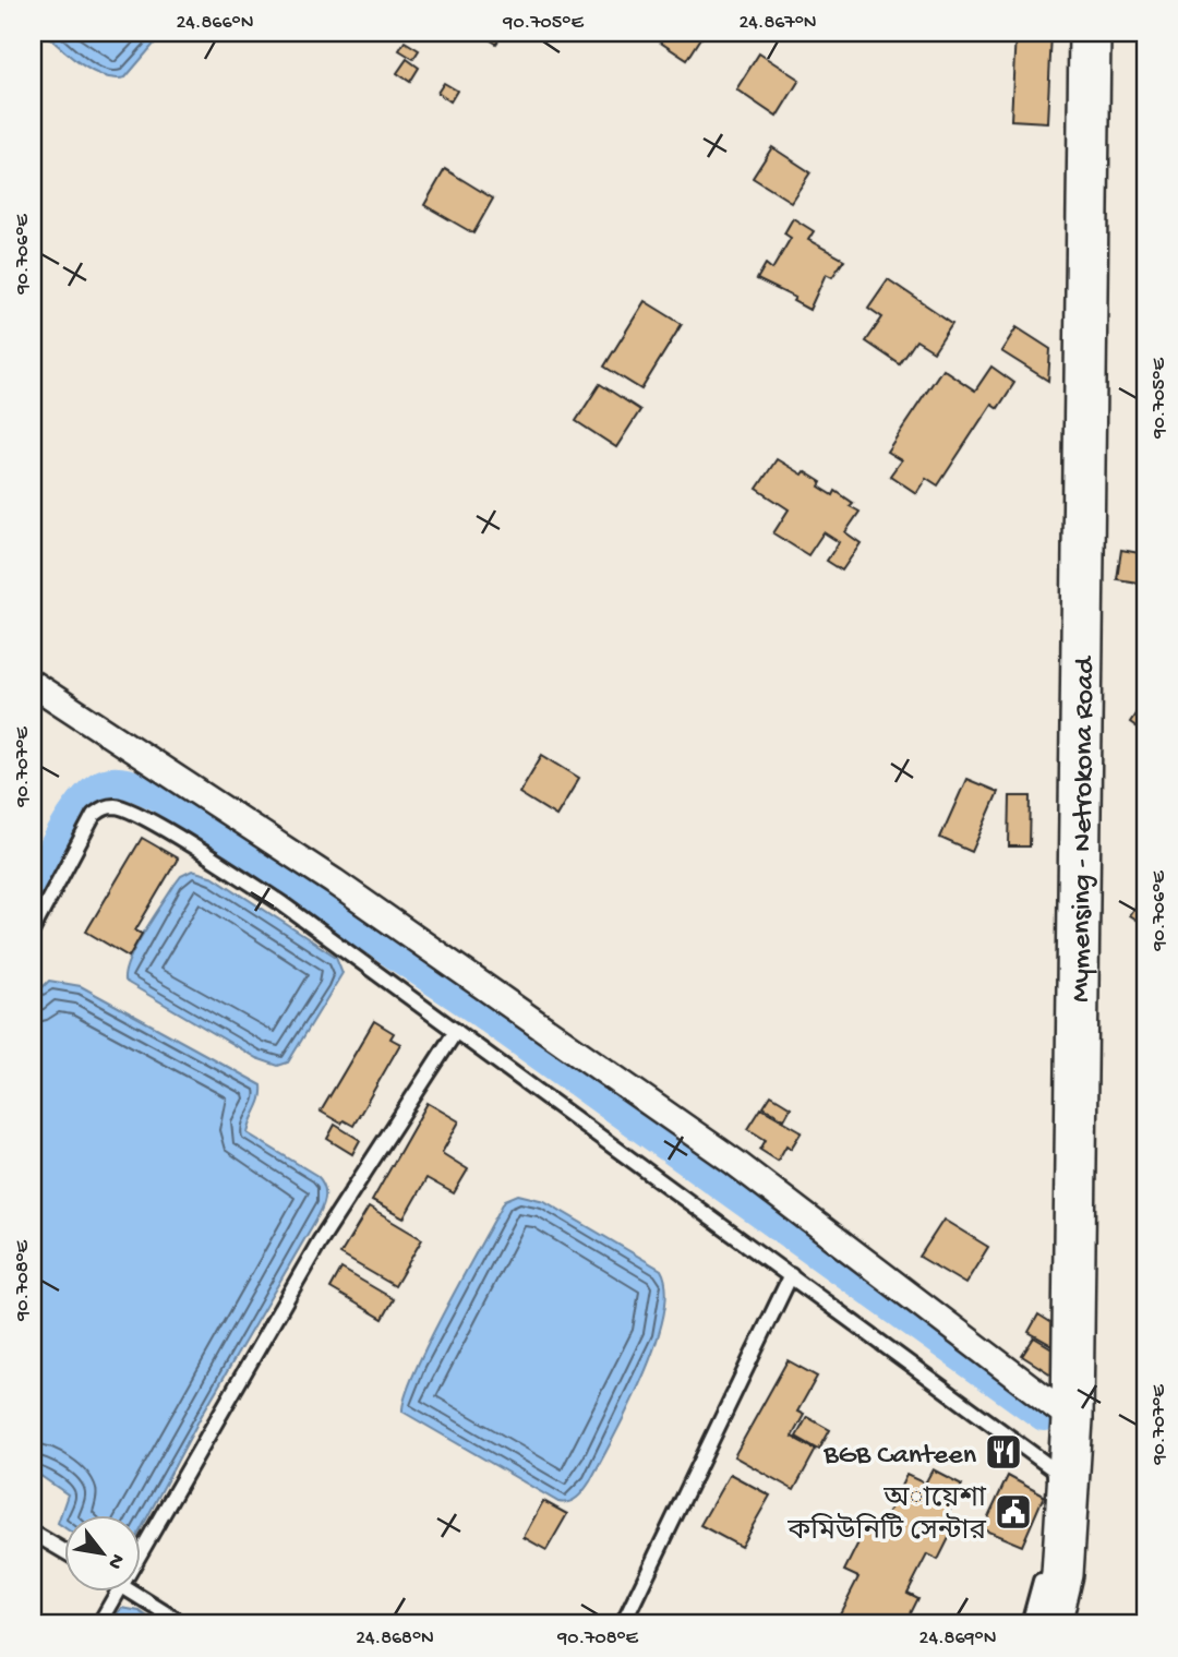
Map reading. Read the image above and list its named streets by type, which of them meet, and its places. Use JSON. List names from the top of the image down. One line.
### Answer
{"streets":{"main road":["Mymensing - Netrokona Road"]},"places":{"restaurant":["BGB Canteen"],"public building":["অায়েশা কমিউনিটি সেন্টার"]},"north":"bottom right","coordinates":["24.866°N","90.705°E","24.867°N","90.706°E","90.707°E","90.708°E","24.868°N","24.869°N"]}
